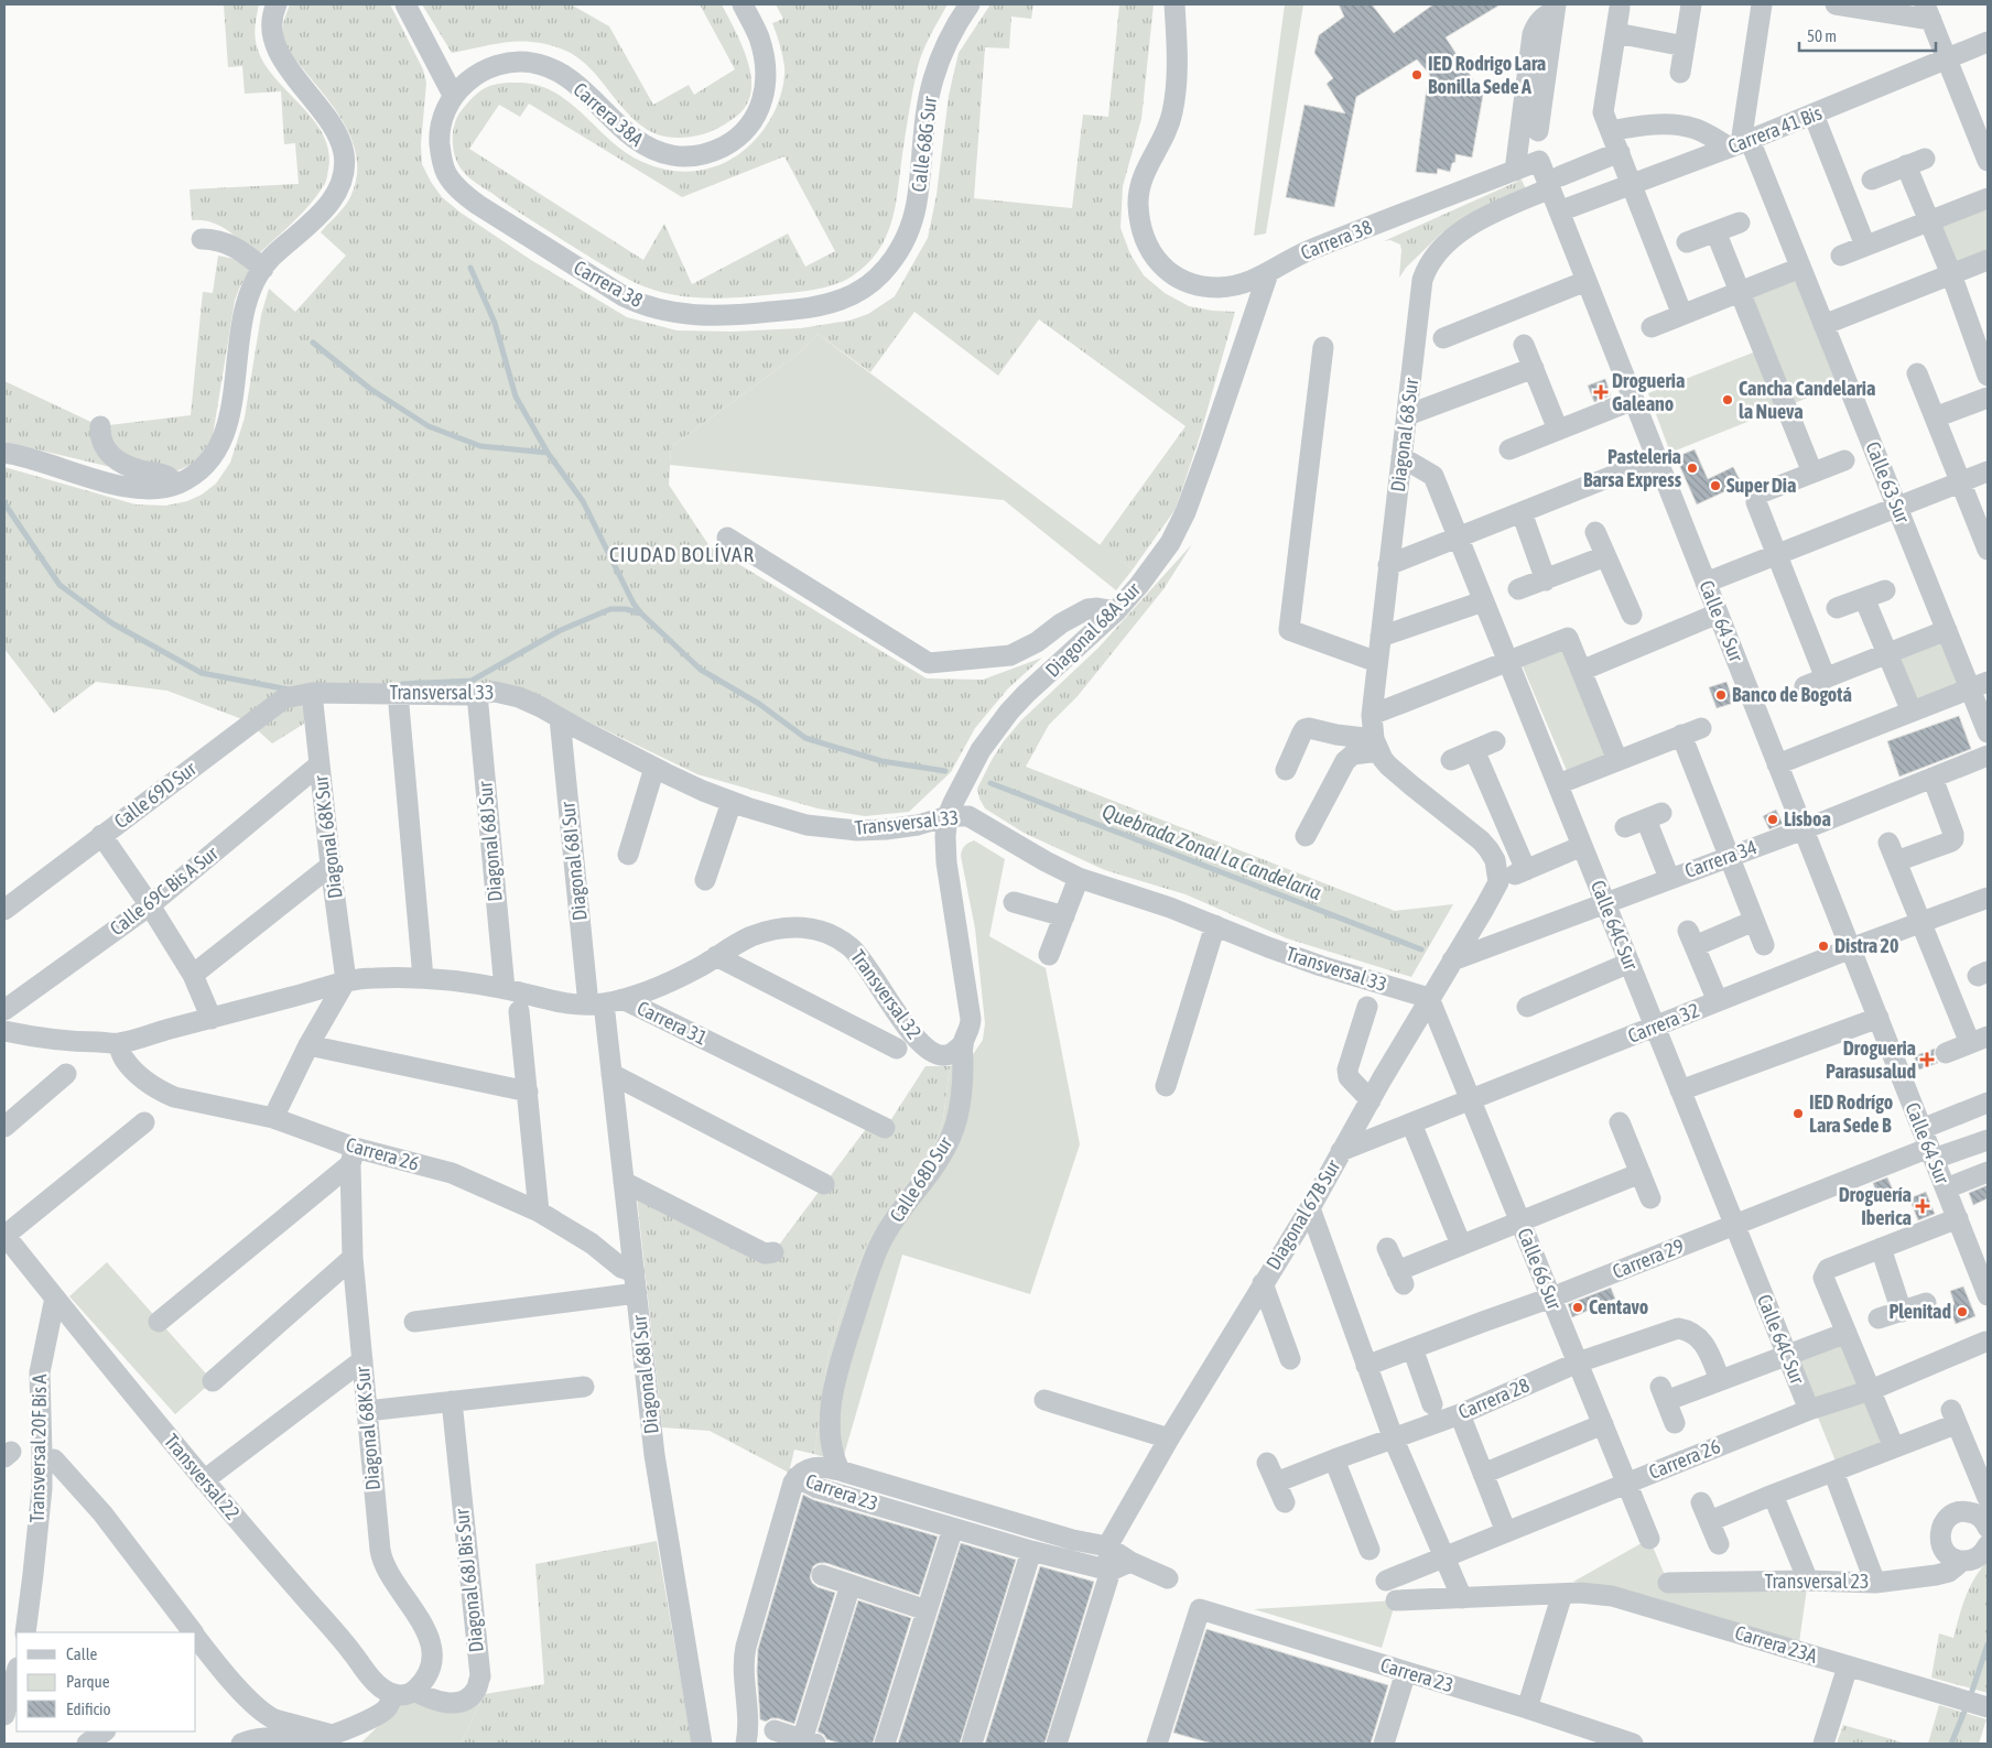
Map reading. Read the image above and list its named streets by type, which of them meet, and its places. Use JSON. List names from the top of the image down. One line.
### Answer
{"streets":{"street":["Carrera 38A","Carrera 41 Bis","Calle 68G Sur","Carrera 38","Diagonal 68 Sur","Calle 63 Sur","Calle 64 Sur","Diagonal 68A Sur","Transversal 33","Calle 69D Sur","Diagonal 68K Sur","Diagonal 68J Sur","Carrera 34","Diagonal 68I Sur","Calle 69C Bis A Sur","Calle 64C Sur","Transversal 32","Carrera 31","Carrera 32","Carrera 26","Calle 68D Sur","Diagonal 67B Sur","Carrera 29","Calle 66 Sur","Carrera 28","Transversal 20F Bis A","Transversal 22","Carrera 23","Diagonal 68J Bis Sur","Transversal 23","Carrera 23A"]},"crossings":[["Carrera 38A","Carrera 38"],["Carrera 41 Bis","Calle 63 Sur"],["Carrera 41 Bis","Calle 64 Sur"],["Calle 68G Sur","Carrera 38"],["Carrera 38","Calle 64 Sur"],["Carrera 38","Diagonal 68A Sur"],["Diagonal 68 Sur","Calle 64 Sur"],["Diagonal 68 Sur","Calle 64C Sur"],["Calle 64 Sur","Carrera 34"],["Calle 64 Sur","Carrera 32"],["Calle 64 Sur","Carrera 29"],["Diagonal 68A Sur","Transversal 33"],["Diagonal 68A Sur","Calle 68D Sur"],["Transversal 33","Calle 69D Sur"],["Transversal 33","Diagonal 68K Sur"],["Transversal 33","Diagonal 68J Sur"],["Transversal 33","Diagonal 68I Sur"],["Transversal 33","Calle 68D Sur"],["Transversal 33","Diagonal 67B Sur"],["Transversal 33","Calle 66 Sur"],["Calle 69D Sur","Diagonal 68K Sur"],["Diagonal 68K Sur","Calle 69C Bis A Sur"],["Diagonal 68K Sur","Carrera 31"],["Diagonal 68K Sur","Carrera 26"],["Diagonal 68K Sur","Diagonal 68J Bis Sur"],["Diagonal 68J Sur","Carrera 31"],["Carrera 34","Calle 64C Sur"],["Carrera 34","Diagonal 67B Sur"],["Diagonal 68I Sur","Transversal 32"],["Diagonal 68I Sur","Carrera 31"],["Diagonal 68I Sur","Carrera 26"],["Calle 64C Sur","Carrera 32"],["Calle 64C Sur","Carrera 26"],["Calle 64C Sur","Carrera 29"],["Transversal 32","Carrera 31"],["Transversal 32","Calle 68D Sur"],["Carrera 31","Carrera 26"],["Carrera 32","Diagonal 67B Sur"],["Carrera 32","Calle 66 Sur"],["Carrera 26","Calle 66 Sur"],["Calle 68D Sur","Carrera 23"],["Diagonal 67B Sur","Calle 66 Sur"],["Diagonal 67B Sur","Carrera 23"],["Carrera 29","Calle 66 Sur"],["Calle 66 Sur","Carrera 28"],["Transversal 20F Bis A","Transversal 22"]],"districts":["CIUDAD BOLÍVAR"],"water":["Quebrada Zonal La Candelaria"],"places":{"other":["IED Rodrigo Lara Bonilla Sede A","Cancha Candelaria la Nueva","Pasteleria Barsa Express","Super Dia","Banco de Bogotá","Lisboa","Distra 20","IED Rodrígo Lara Sede B","Centavo","Plenitad"],"health":["Drogueria Galeano","Drogueria Parasusalud","Droguería Iberica"]},"legend":["Calle","Parque","Edificio"],"scale_bar":"50 m"}
